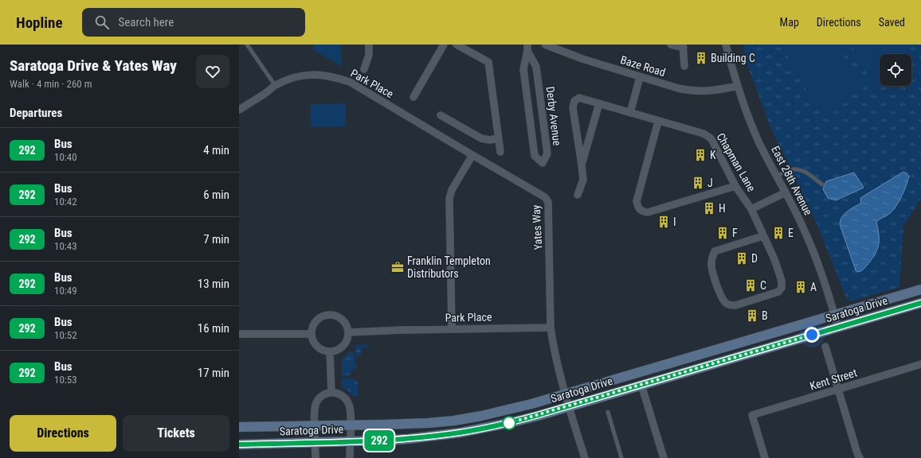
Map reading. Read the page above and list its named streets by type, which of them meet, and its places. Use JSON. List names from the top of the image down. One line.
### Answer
{"streets":{"main road":["Saratoga Drive"],"street":["Baze Road","Park Place","Derby Avenue","Chapman Lane","East 28th Avenue","Yates Way","Kent Street"]},"crossings":[["Baze Road","East 28th Avenue"],["Park Place","Yates Way"],["East 28th Avenue","Saratoga Drive"],["Yates Way","Saratoga Drive"]],"places":{"building":["Building C","K","J","H","I","F","E","D","C","A","B"],"office":["Franklin Templeton Distributors"]},"lines":["bus line 292"],"page":{"header":"Hopline","search":"Search here","nav":["Map","Directions","Saved"],"heading":[["Saratoga Drive & Yates Way","Walk · 4 min · 260 m"],"Departures"],"on_map":"292","list":[{"mark":"292","name":"Bus","note":"10:40","value":"4 min"},{"mark":"292","name":"Bus","note":"10:42","value":"6 min"},{"mark":"292","name":"Bus","note":"10:43","value":"7 min"},{"mark":"292","name":"Bus","note":"10:49","value":"13 min"},{"mark":"292","name":"Bus","note":"10:52","value":"16 min"},{"mark":"292","name":"Bus","note":"10:53","value":"17 min"}],"buttons":["Directions","Tickets"]}}
